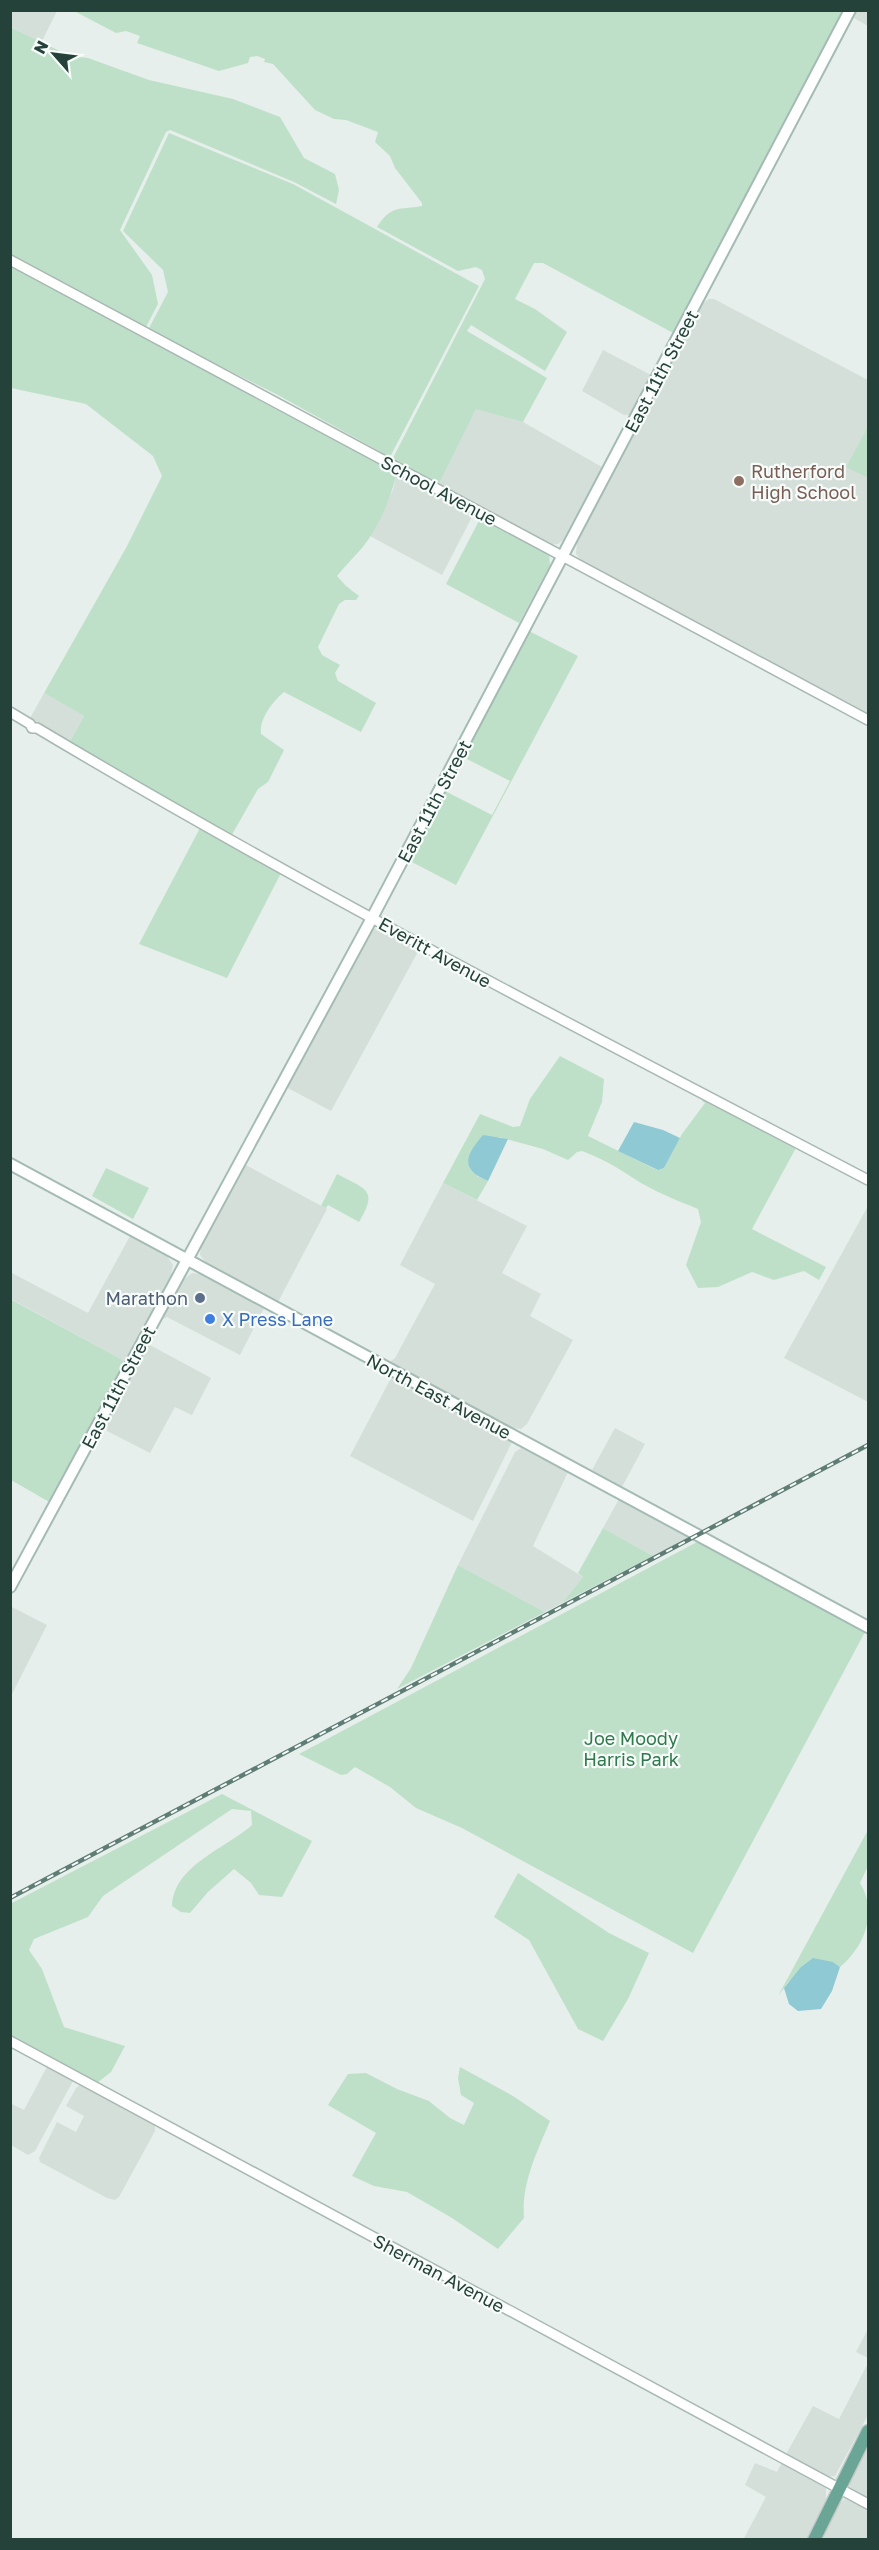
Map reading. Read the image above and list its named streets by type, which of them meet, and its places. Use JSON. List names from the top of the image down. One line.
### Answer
{"streets":{"main road":["East 11th Street","North East Avenue"],"street":["School Avenue","Everitt Avenue","Sherman Avenue"]},"crossings":[["East 11th Street","School Avenue"],["East 11th Street","Everitt Avenue"],["East 11th Street","North East Avenue"]],"parks":["Joe Moody Harris Park"],"places":["Rutherford High School","Marathon","X Press Lane"],"north":"top left"}
